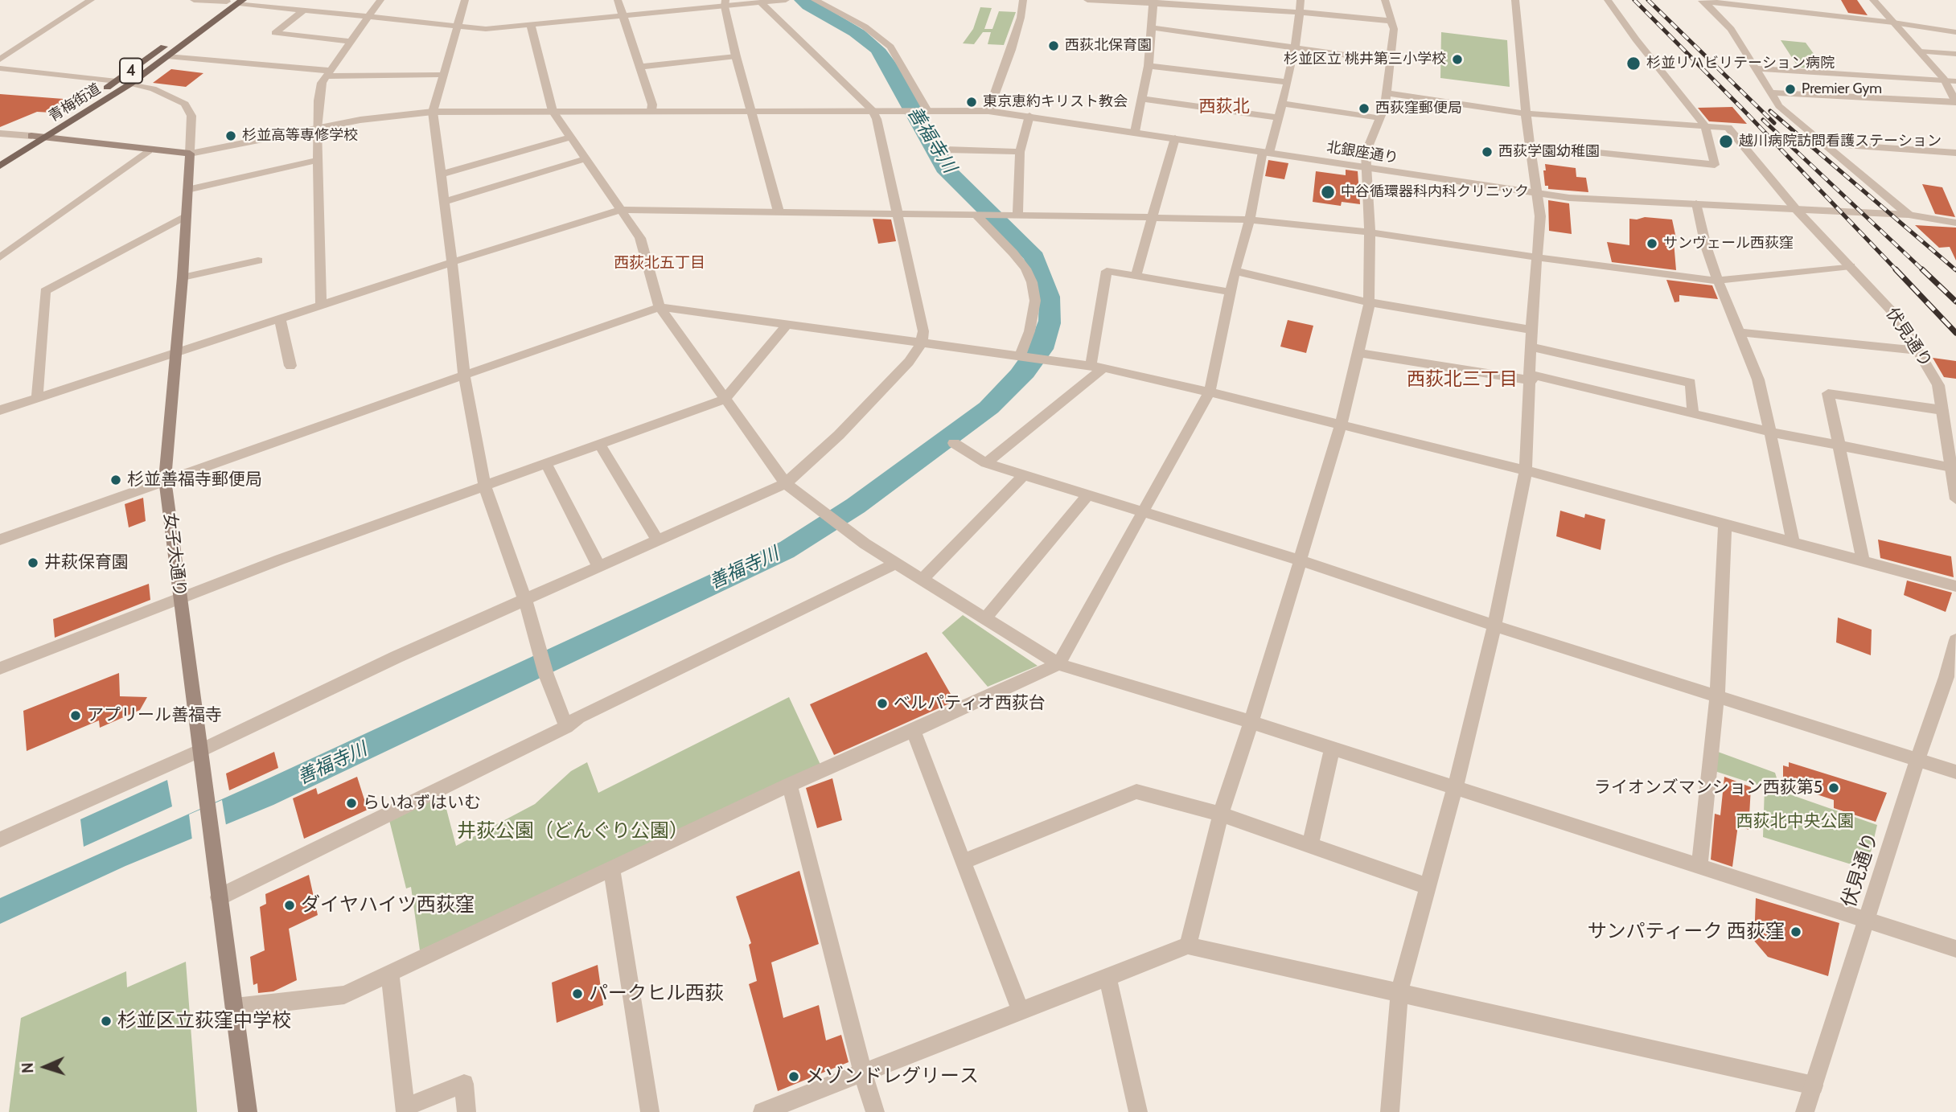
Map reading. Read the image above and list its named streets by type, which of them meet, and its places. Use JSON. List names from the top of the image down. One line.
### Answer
{"streets":{"main road":["4","青梅街道","女子大通り"],"street":["北銀座通り","伏見通り"]},"crossings":[["北銀座通り","伏見通り"],["北銀座通り","女子大通り"]],"districts":["西荻北","西荻北五丁目","西荻北三丁目"],"water":["善福寺川"],"parks":["西荻北中央公園","井荻公園（どんぐり公園）"],"places":["西荻北保育園","杉並区立 桃井第三小学校","杉並リハビリテーション病院","Premier Gym","東京恵約キリスト教会","西荻窪郵便局","杉並高等専修学校","越川病院訪問看護ステーション","西荻学園幼稚園","中谷循環器科内科クリニック","サンヴェール西荻窪","杉並善福寺郵便局","井萩保育園","ベルパティオ西荻台","アプリール善福寺","ライオンズマンション西荻第5","らいねずはいむ","ダイヤハイツ西荻窪","サンパティーク 西荻窪","パークヒル西荻","杉並区立荻窪中学校","メゾンドレグリース"],"north":"left"}
